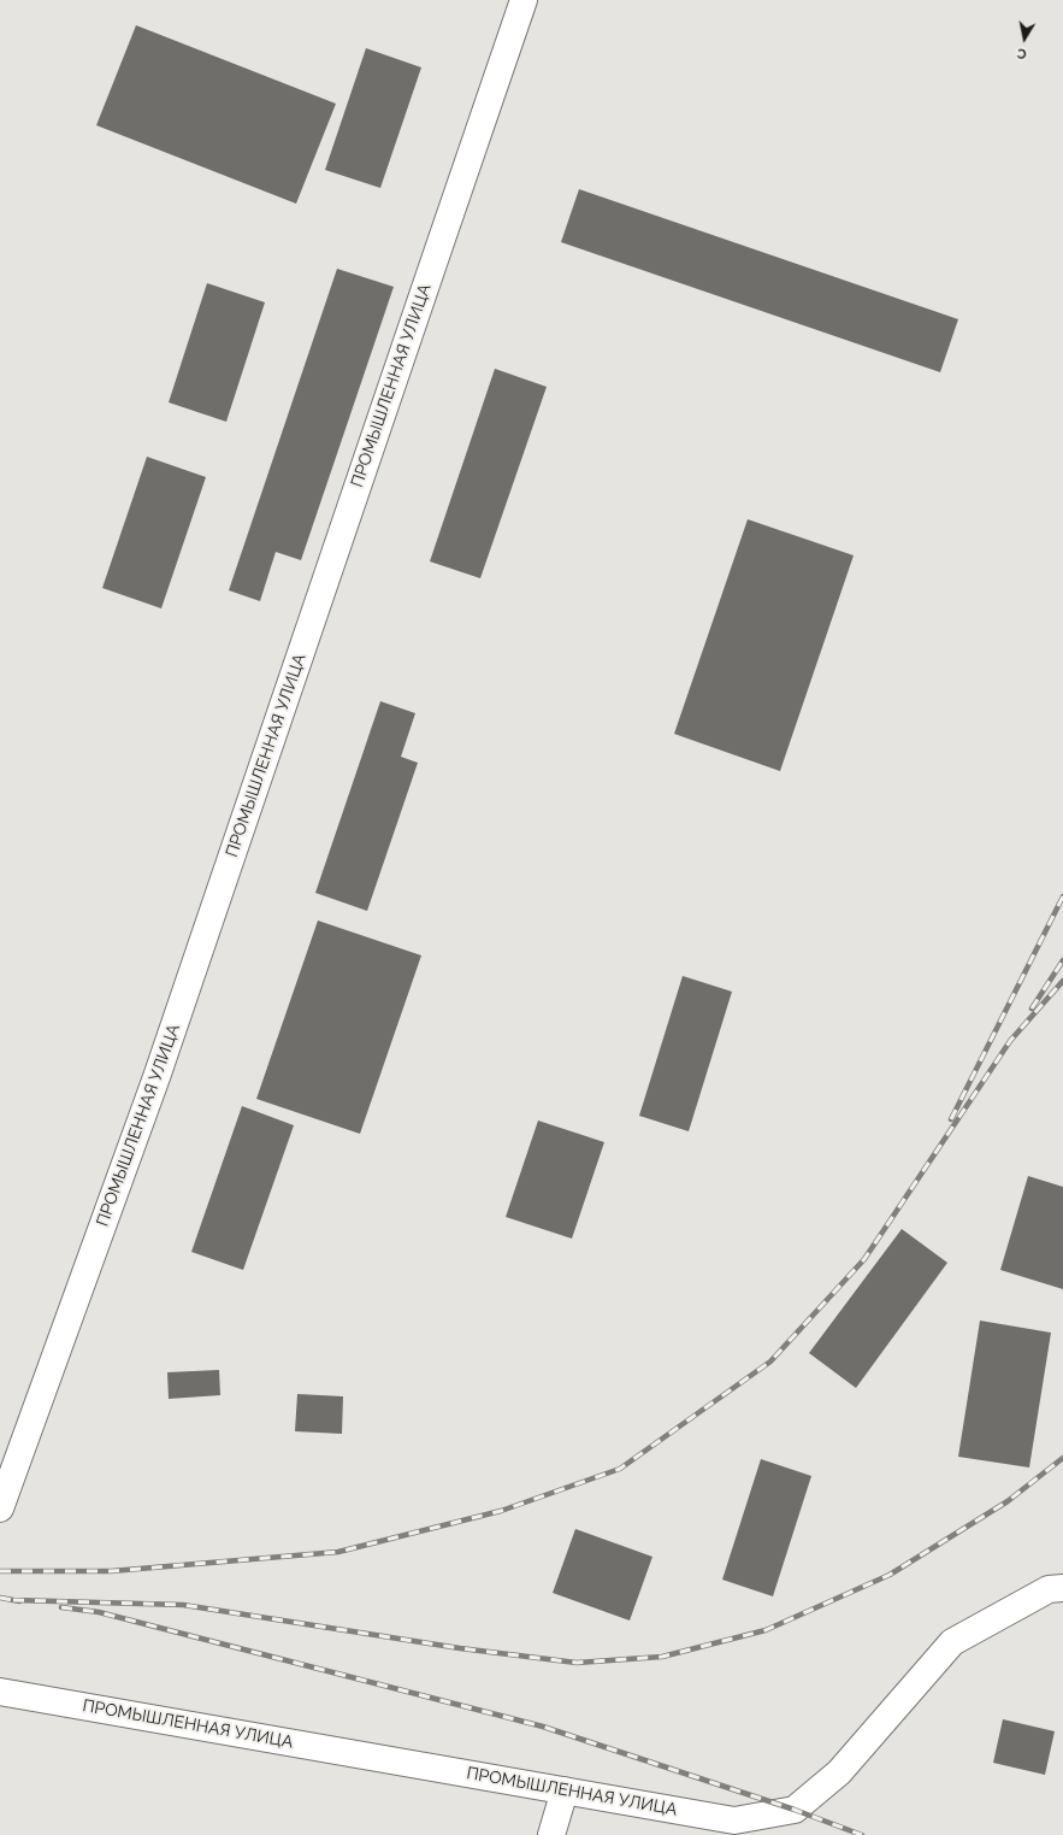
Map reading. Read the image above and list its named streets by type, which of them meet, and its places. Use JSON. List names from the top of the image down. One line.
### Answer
{"streets":{"street":["ПРОМЫШЛЕННАЯ УЛИЦА"]},"north":"bottom"}
